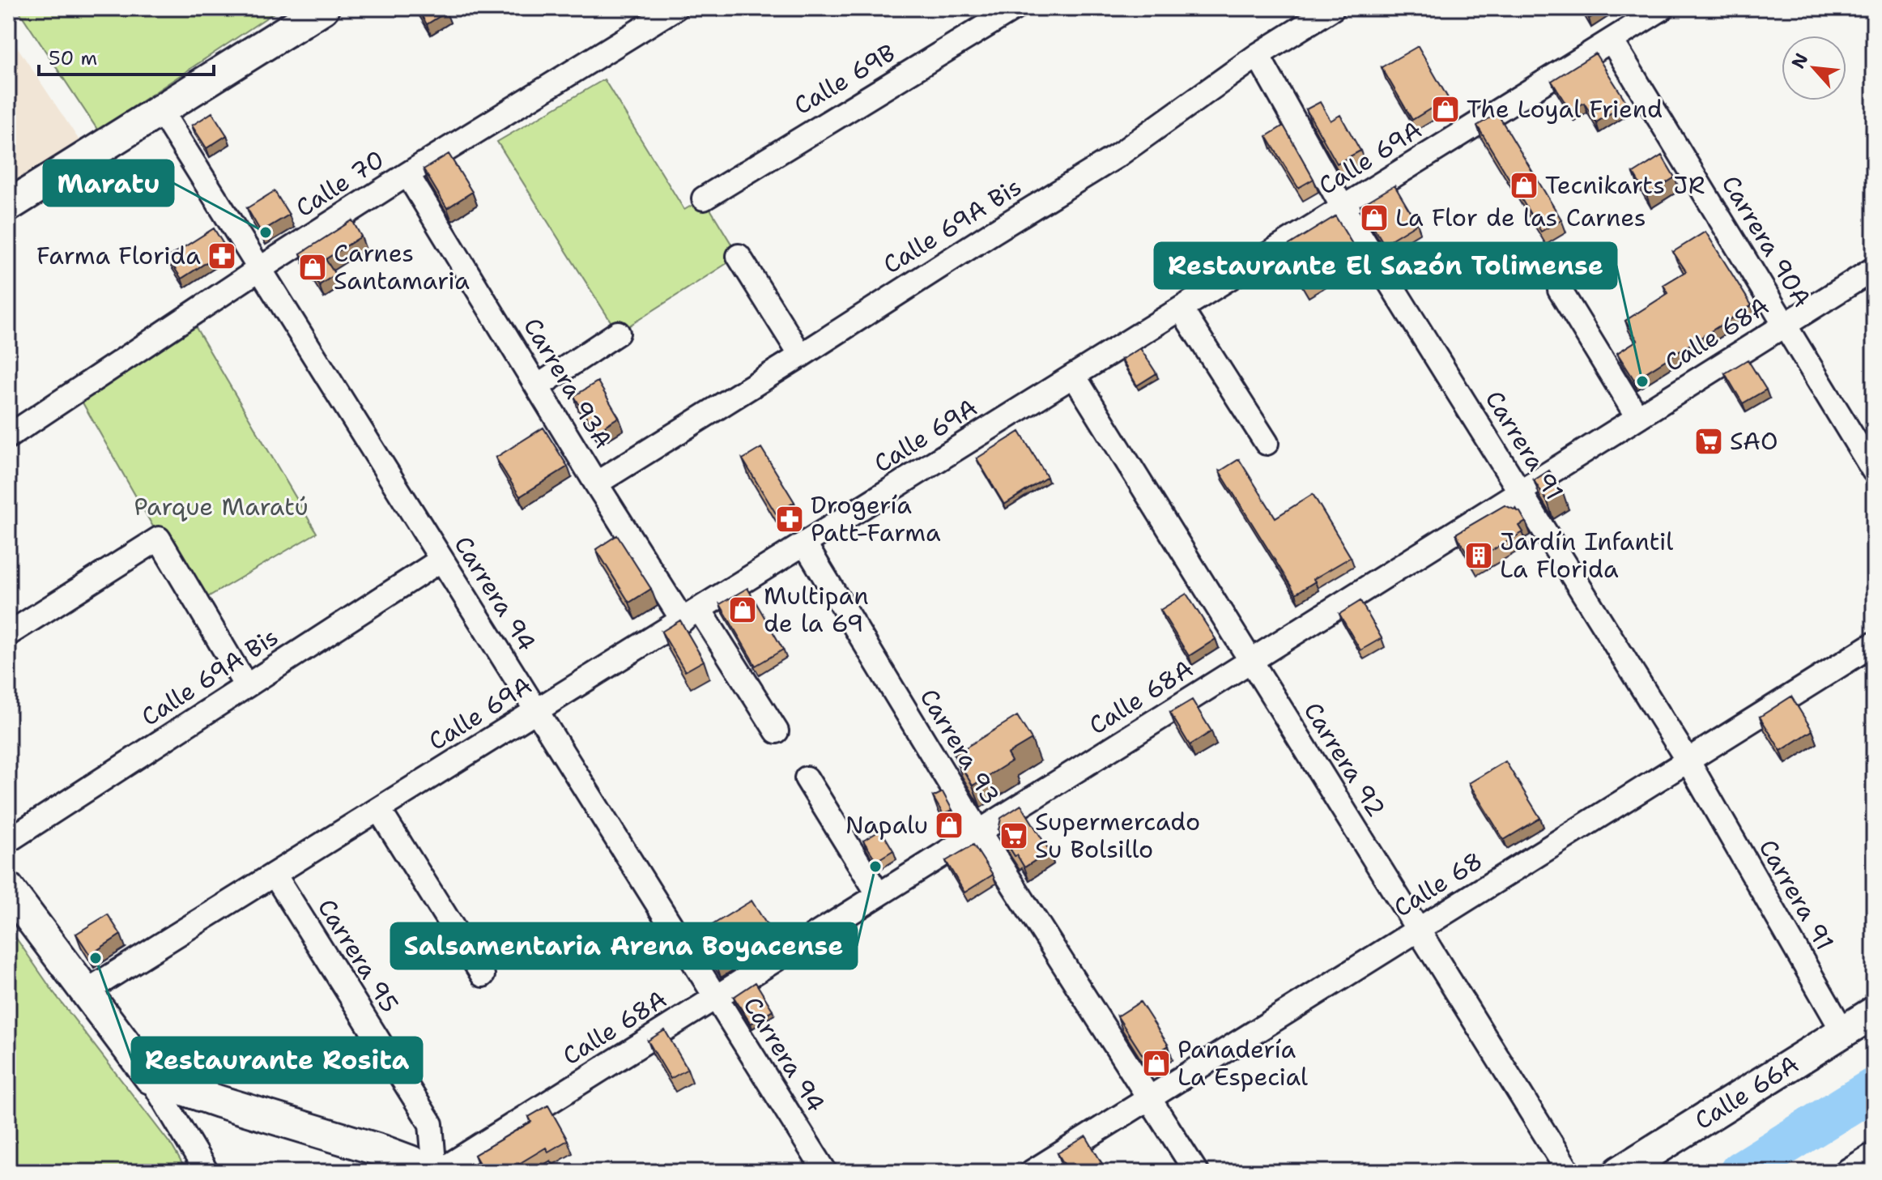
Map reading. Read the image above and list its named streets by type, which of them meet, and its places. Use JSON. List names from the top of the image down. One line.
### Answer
{"streets":{"street":["Calle 69B","Calle 69A","Calle 70","Calle 69A Bis","Carrera 90A","Calle 68A","Carrera 93A","Carrera 91","Carrera 94","Carrera 93","Carrera 92","Calle 68","Carrera 95","Calle 66A"]},"crossings":[["Calle 69A","Carrera 90A"],["Calle 69A","Carrera 93A"],["Calle 69A","Carrera 91"],["Calle 69A","Carrera 94"],["Calle 69A","Carrera 93"],["Calle 69A","Carrera 92"],["Calle 69A","Carrera 95"],["Calle 70","Carrera 93A"],["Calle 70","Carrera 94"],["Calle 69A Bis","Carrera 93A"],["Calle 69A Bis","Carrera 91"],["Calle 69A Bis","Carrera 94"],["Carrera 90A","Calle 68A"],["Calle 68A","Carrera 91"],["Calle 68A","Carrera 94"],["Calle 68A","Carrera 93"],["Calle 68A","Carrera 92"],["Calle 68A","Carrera 95"],["Carrera 91","Calle 68"],["Carrera 91","Calle 66A"],["Carrera 93","Calle 68"],["Carrera 92","Calle 68"]],"parks":["Parque Maratú"],"places":{"shop":["The Loyal Friend","Tecnikarts JR","La Flor de las Carnes","Carnes Santamaria","Multipan de la 69","Napalu","Panadería La Especial"],"other":["Maratu","Restaurante El Sazón Tolimense","Salsamentaria Arena Boyacense","Restaurante Rosita"],"pharmacy":["Farma Florida","Drogería Patt-Farma"],"supermarket":["SAO","Supermercado Su Bolsillo"],"building":["Jardín Infantil La Florida"]},"scale_bar":"50 m","north":"top left"}
